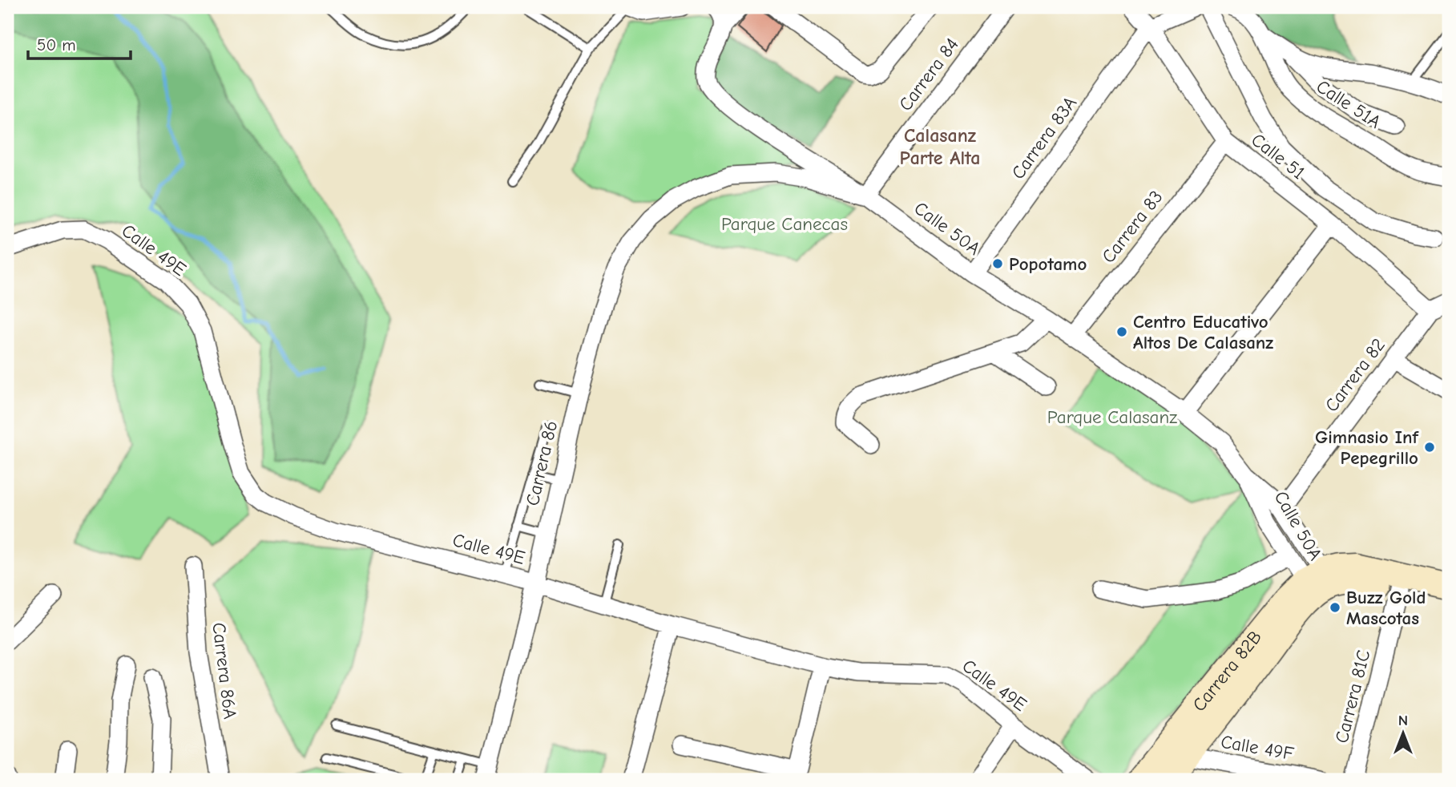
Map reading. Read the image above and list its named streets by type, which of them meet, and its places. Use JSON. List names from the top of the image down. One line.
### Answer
{"streets":{"street":["Carrera 84","Calle 51A","Carrera 83A","Calle 51","Carrera 83","Calle 50A","Calle 49E","Carrera 82","Carrera 86","Carrera 86A","Carrera 82B","Carrera 81C","Calle 49F"]},"crossings":[["Carrera 84","Calle 50A"],["Carrera 83A","Calle 51"],["Carrera 83A","Calle 50A"],["Calle 51","Carrera 83"],["Calle 51","Carrera 82"],["Carrera 83","Calle 50A"],["Calle 50A","Carrera 82"],["Calle 50A","Carrera 86"],["Calle 50A","Carrera 82B"],["Calle 49E","Carrera 86"],["Carrera 82B","Calle 49F"]],"districts":["Calasanz Parte Alta"],"parks":["Parque Canecas","Parque Calasanz"],"places":["Popotamo","Centro Educativo Altos De Calasanz","Gimnasio Inf Pepegrillo","Buzz Gold Mascotas"],"scale_bar":"50 m","north":"top"}
